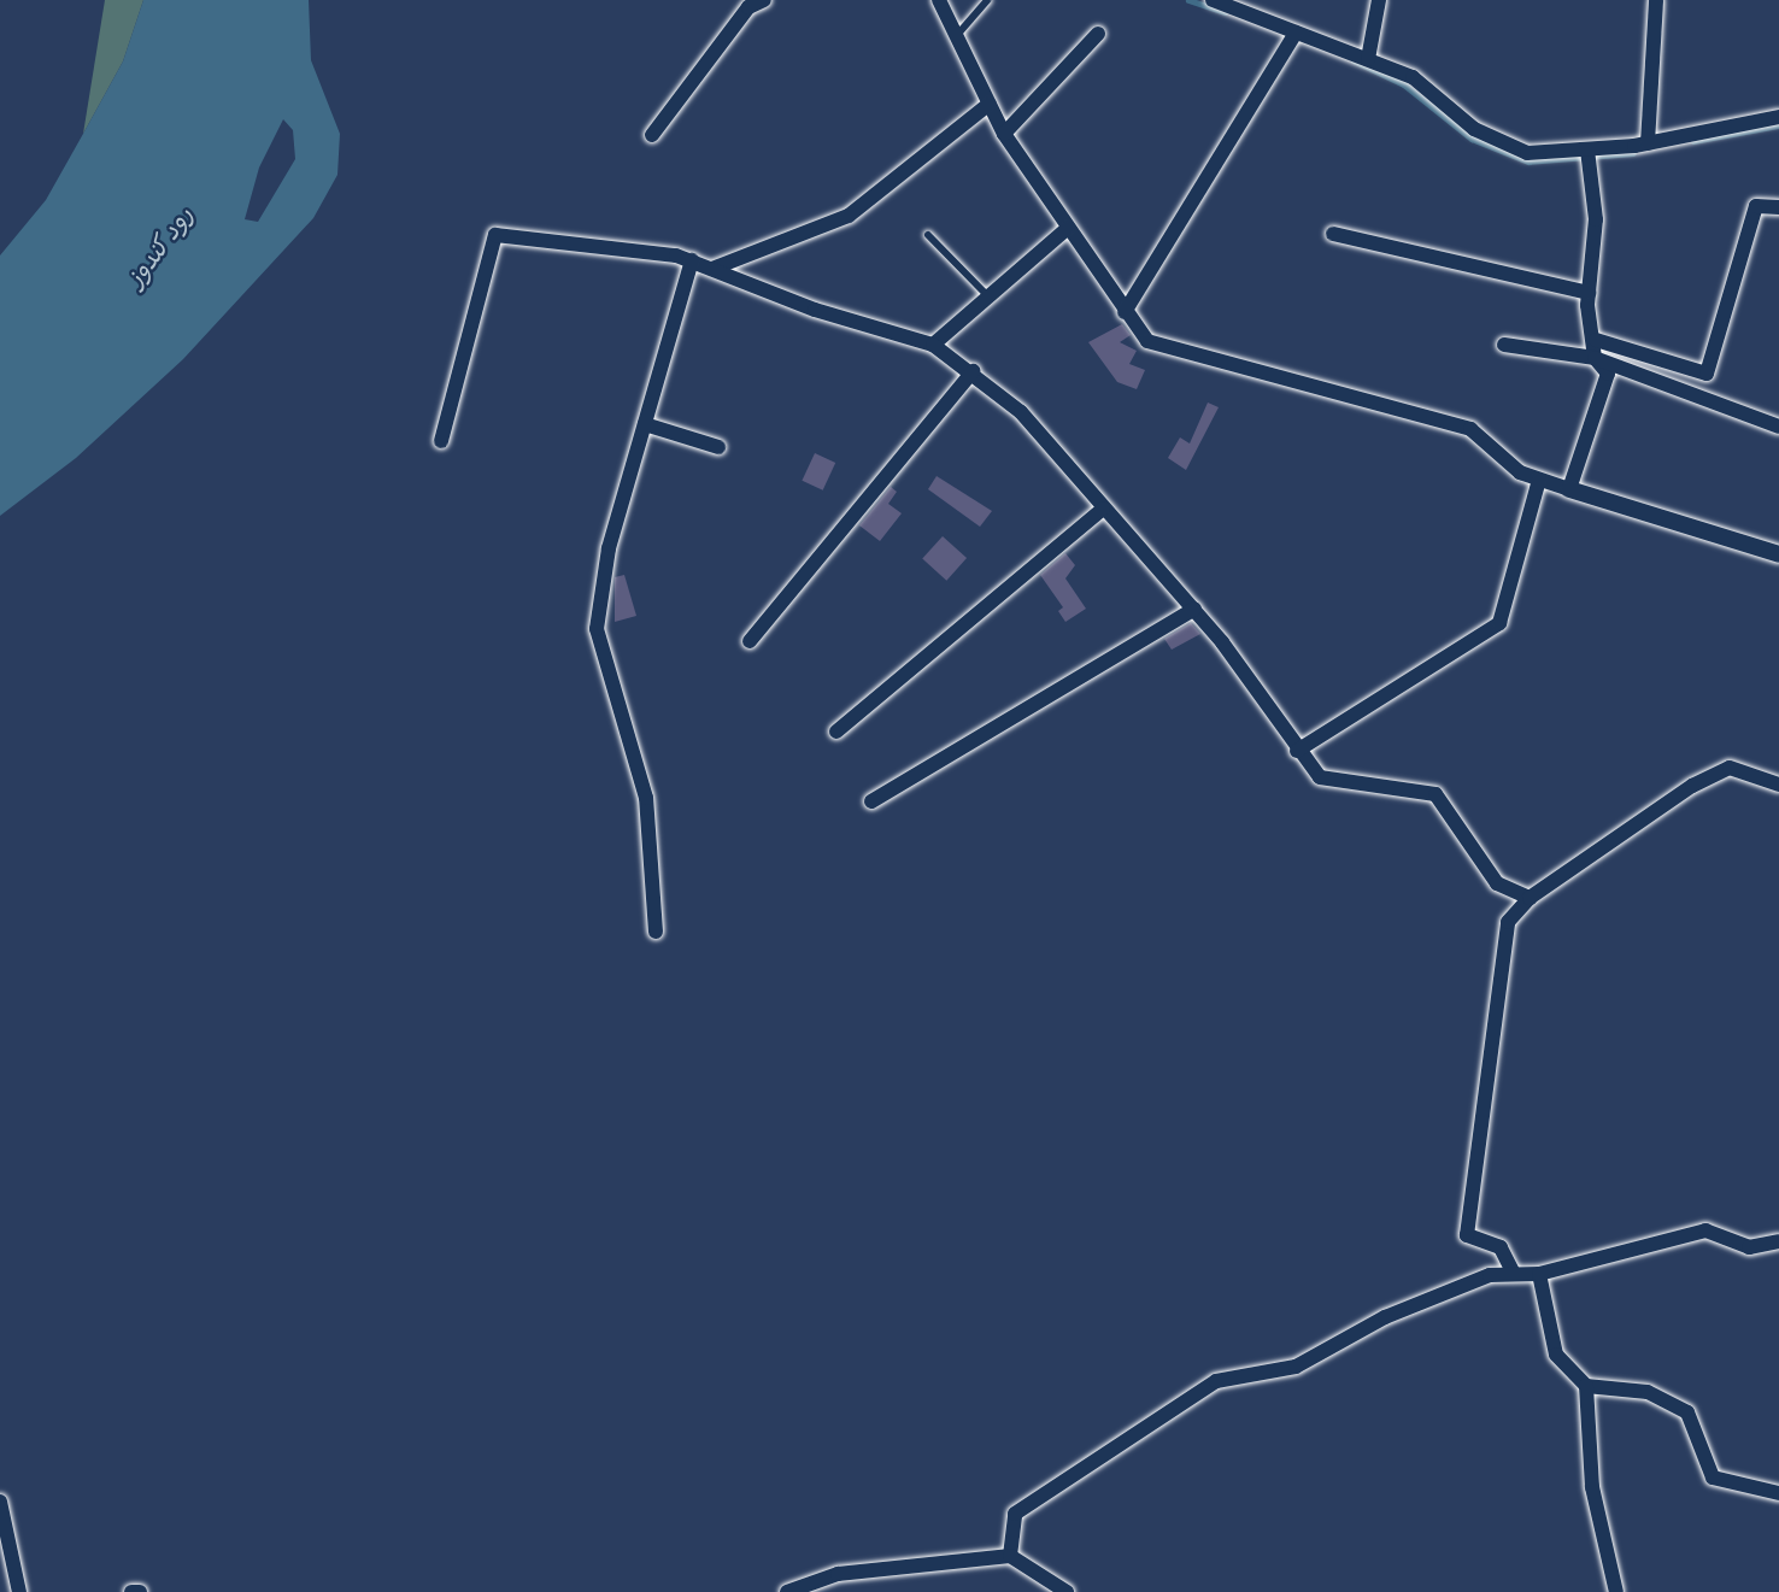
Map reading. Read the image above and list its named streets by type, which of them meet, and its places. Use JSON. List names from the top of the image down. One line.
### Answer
{"water":["رود کندوز"]}
